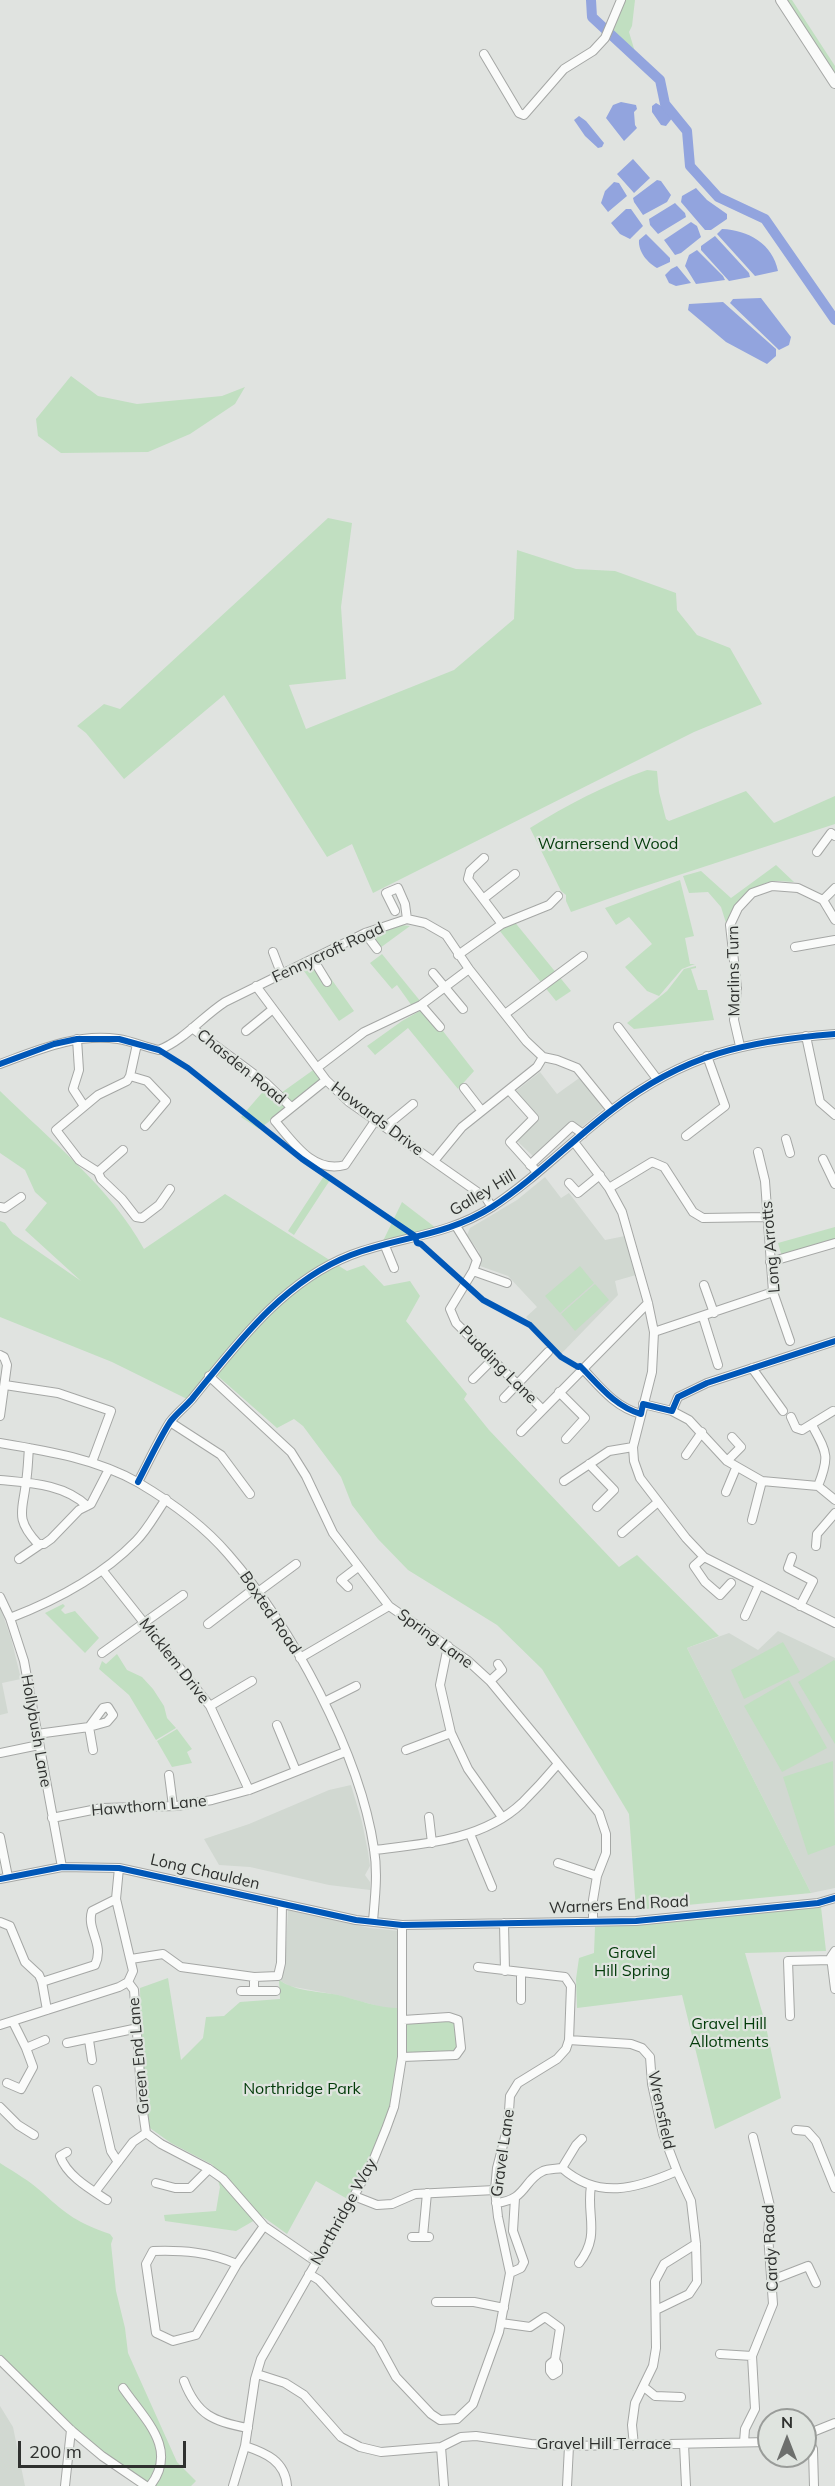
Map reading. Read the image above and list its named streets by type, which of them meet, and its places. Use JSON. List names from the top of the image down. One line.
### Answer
{"streets":{"street":["Fennycroft Road","Marlins Turn","Chasden Road","Howards Drive","Galley Hill","Long Arrotts","Pudding Lane","Boxted Road","Spring Lane","Micklem Drive","Hollybush Lane","Hawthorn Lane","Long Chaulden","Warners End Road","Green End Lane","Wrensfield","Gravel Lane","Northridge Way","Cardy Road","Gravel Hill Terrace"]},"crossings":[["Fennycroft Road","Chasden Road"],["Fennycroft Road","Howards Drive"],["Marlins Turn","Galley Hill"],["Howards Drive","Galley Hill"],["Galley Hill","Boxted Road"],["Galley Hill","Spring Lane"],["Boxted Road","Hawthorn Lane"],["Boxted Road","Long Chaulden"],["Spring Lane","Warners End Road"],["Micklem Drive","Hawthorn Lane"],["Hollybush Lane","Hawthorn Lane"],["Hollybush Lane","Long Chaulden"],["Long Chaulden","Warners End Road"],["Long Chaulden","Northridge Way"],["Warners End Road","Northridge Way"],["Green End Lane","Northridge Way"],["Wrensfield","Gravel Lane"],["Gravel Lane","Northridge Way"],["Northridge Way","Gravel Hill Terrace"],["Cardy Road","Gravel Hill Terrace"]],"parks":["Warnersend Wood","Gravel Hill Spring","Gravel Hill Allotments","Northridge Park"],"scale_bar":"200 m","north":"top"}
